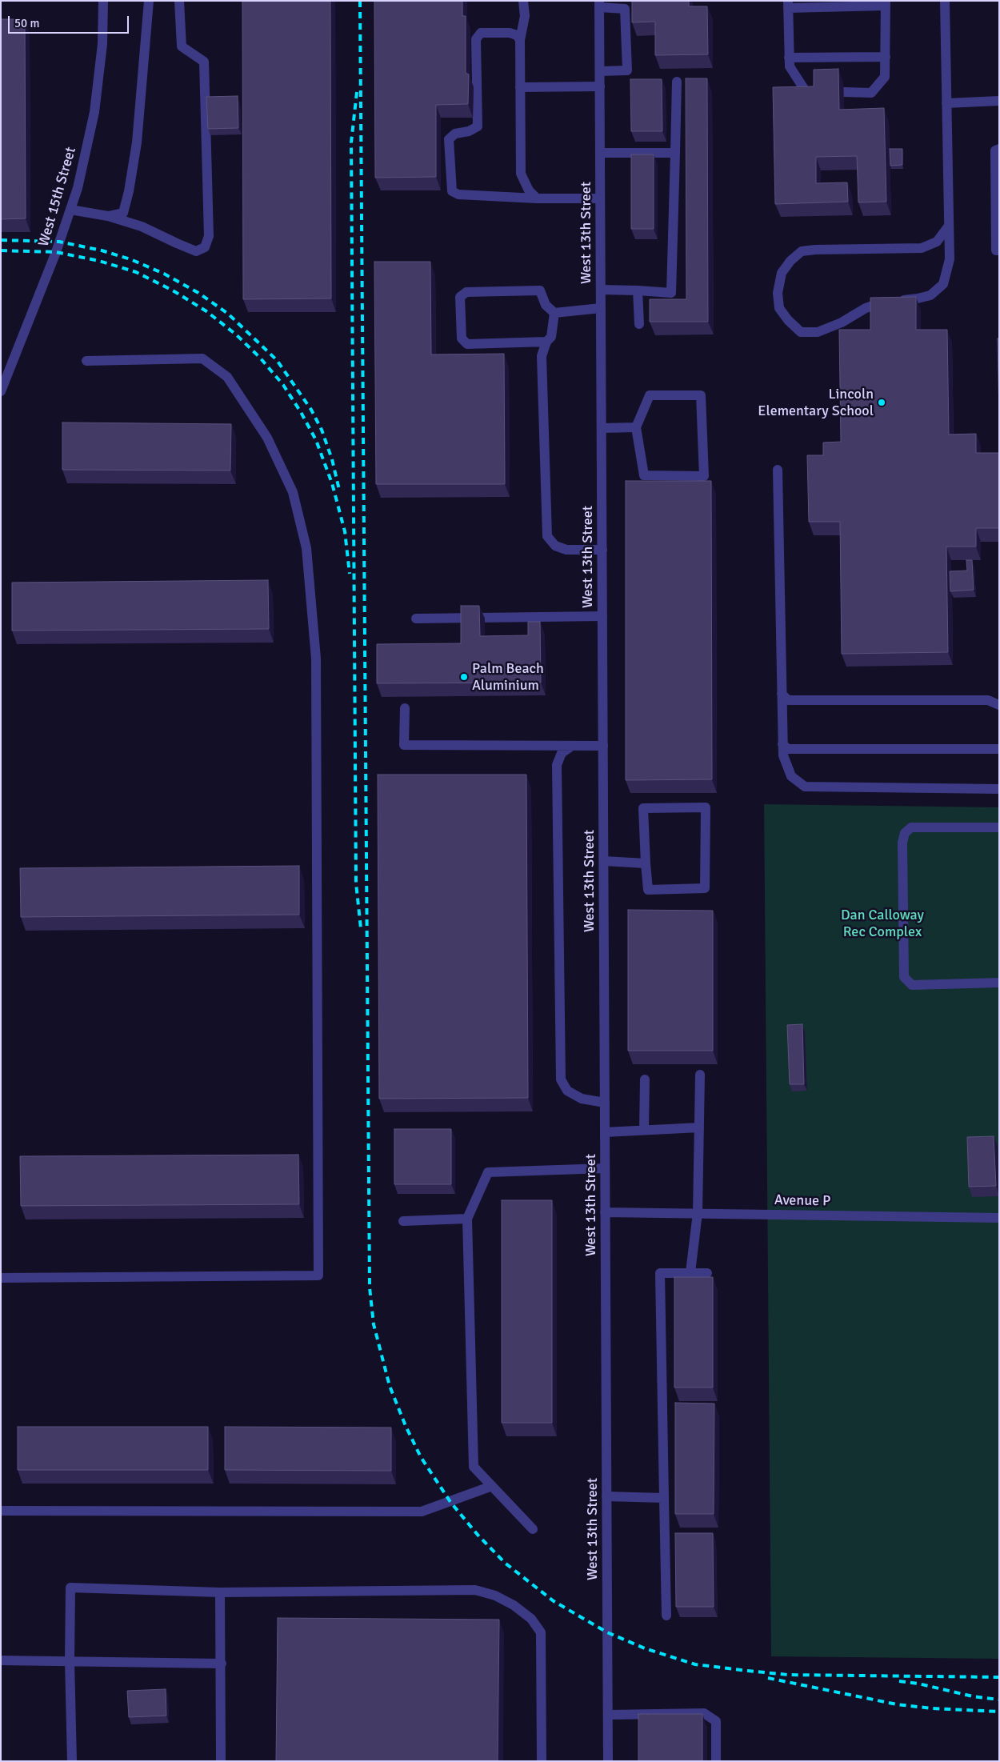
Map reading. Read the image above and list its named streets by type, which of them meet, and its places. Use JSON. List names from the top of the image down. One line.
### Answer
{"streets":{"street":["West 15th Street","West 13th Street","Avenue P"]},"crossings":[["West 13th Street","Avenue P"]],"parks":["Dan Calloway Rec Complex"],"places":["Lincoln Elementary School","Palm Beach Aluminium"],"scale_bar":"50 m"}
